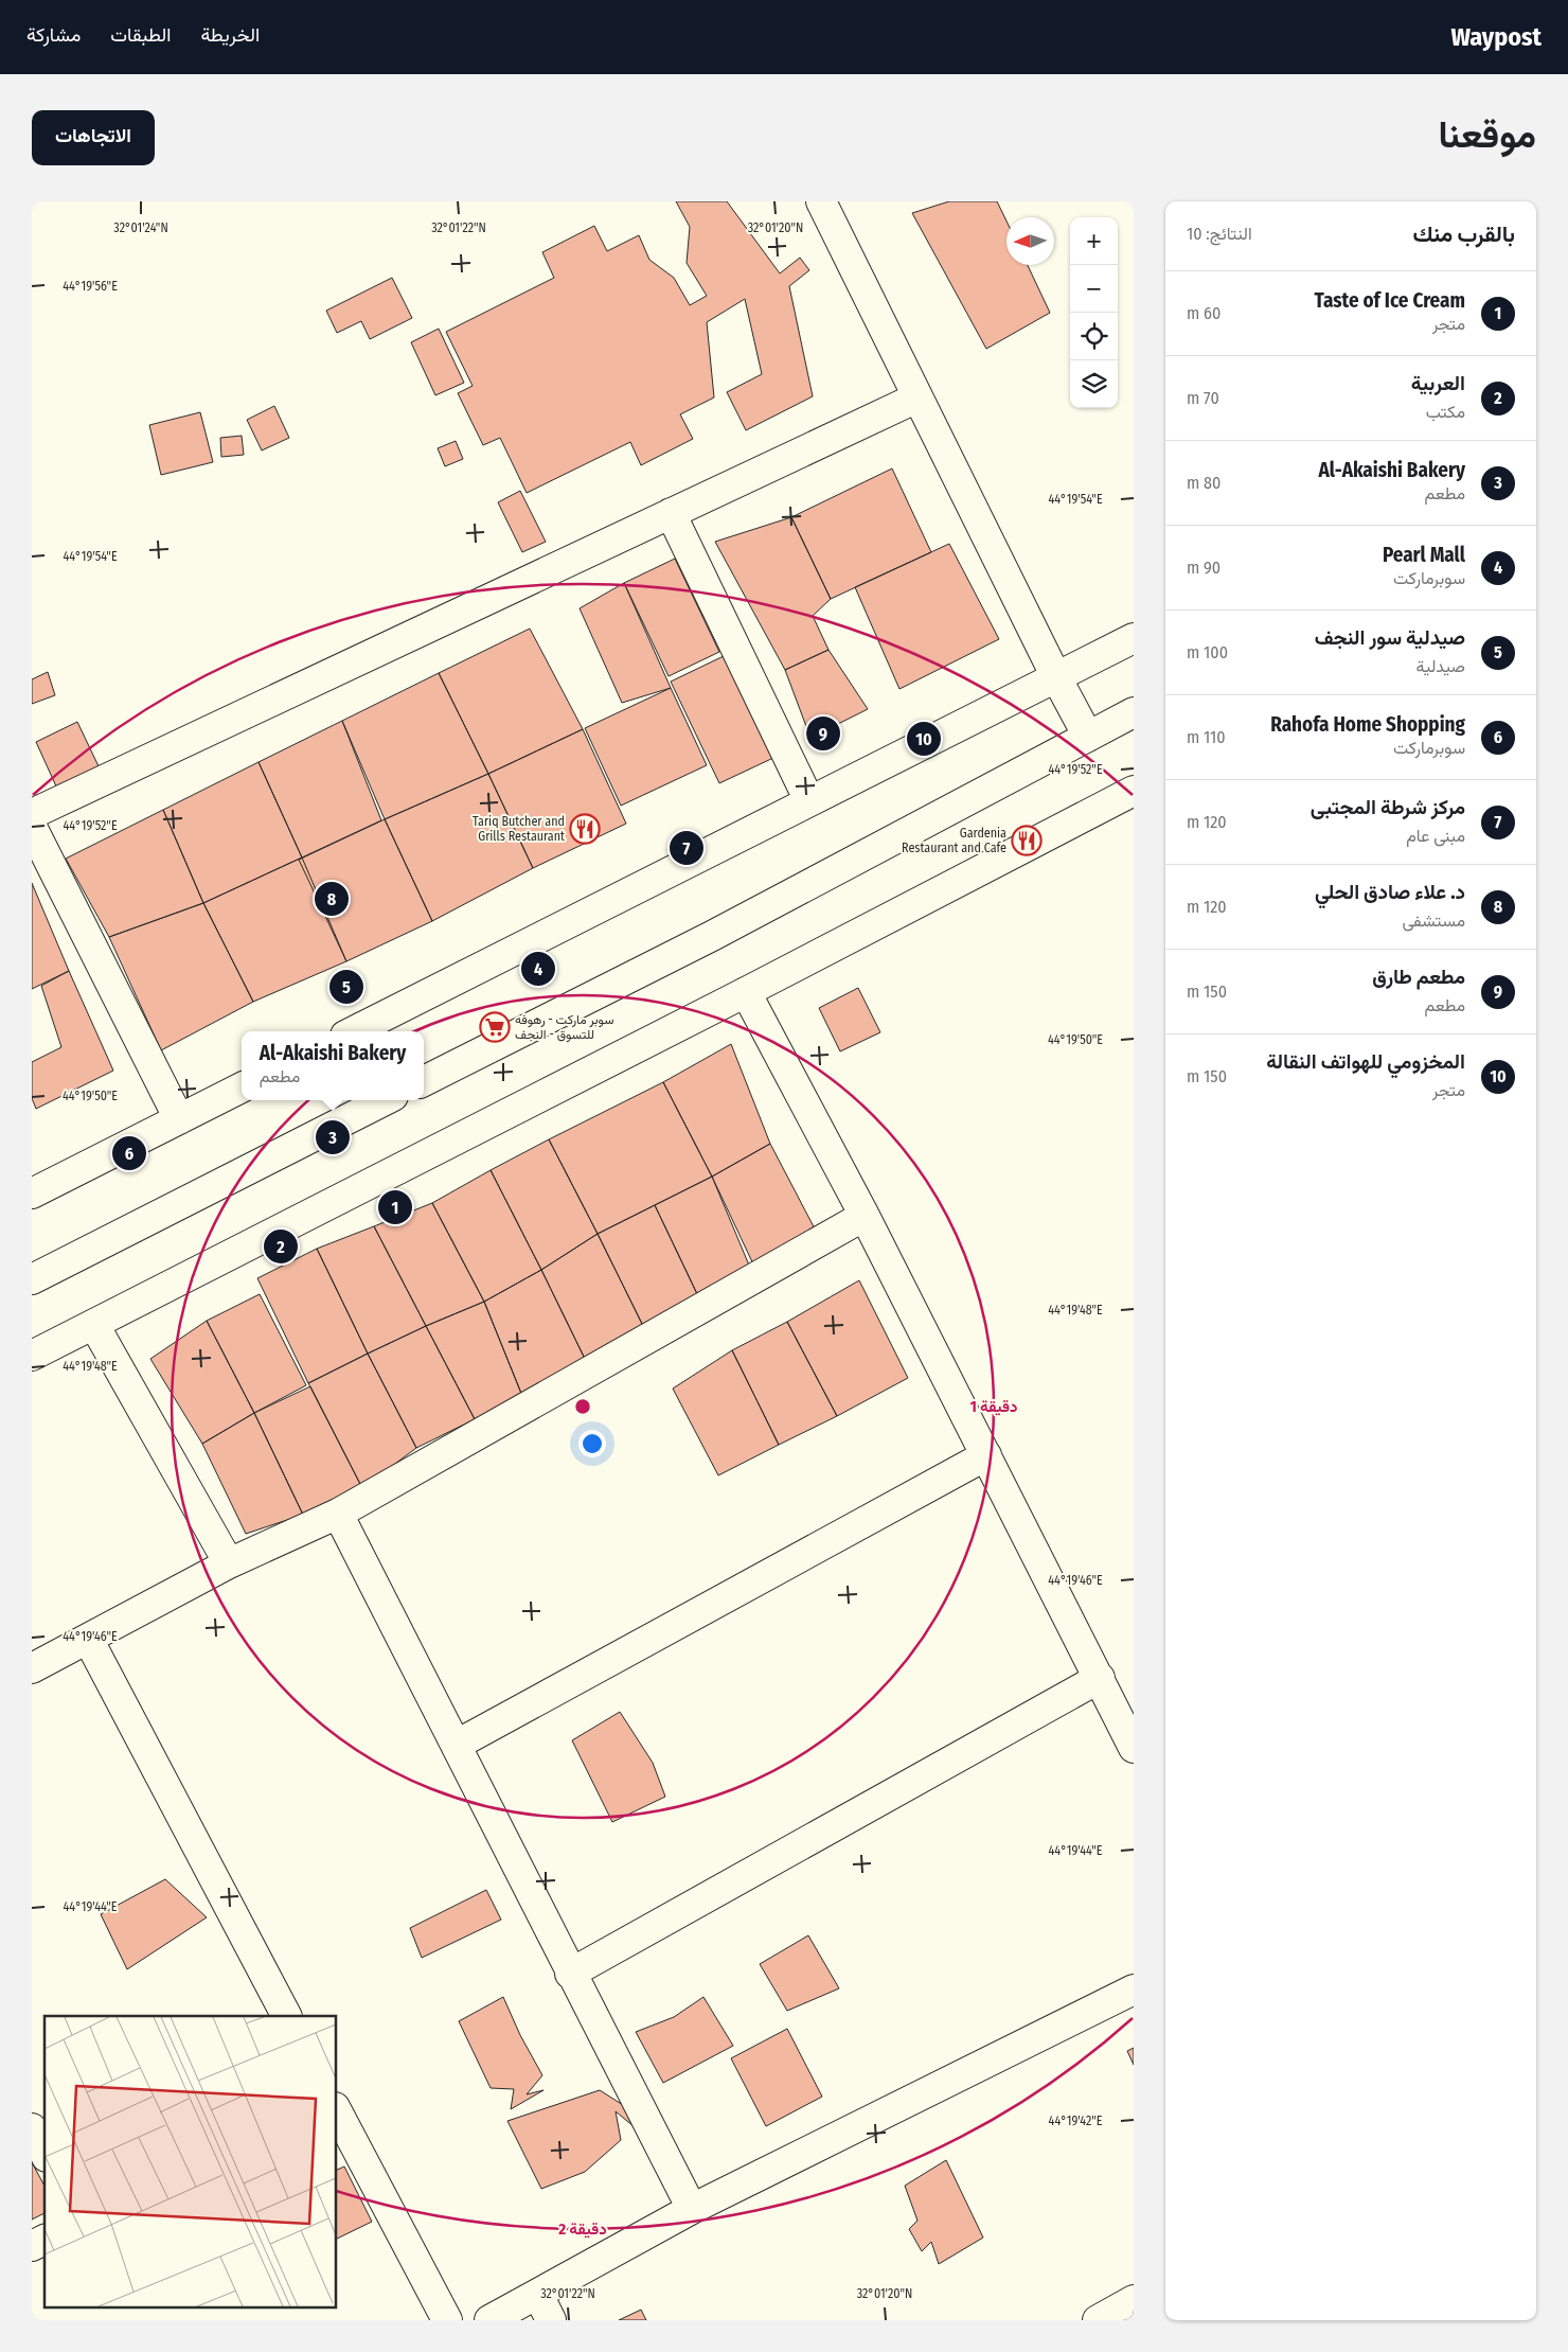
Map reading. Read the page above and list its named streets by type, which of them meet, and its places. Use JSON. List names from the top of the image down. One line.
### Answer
{"places":{"restaurant":["Tariq Butcher and Grills Restaurant","Gardenia Restaurant and Cafe"],"supermarket":["سوبر ماركت - رهوفه للتسوق - النجف"]},"north":"left","page":{"header":"Waypost","nav":["الخريطة","الطبقات","مشاركة"],"title":"موقعنا","buttons":"الاتجاهات","heading":["بالقرب منك","النتائج: 10"],"map_buttons":["+","−"],"list":[{"mark":"1","name":"Taste of Ice Cream","note":"متجر","value":"60 m"},{"mark":"2","name":"العربية","note":"مكتب","value":"70 m"},{"mark":"3","name":"Al-Akaishi Bakery","note":"مطعم","value":"80 m"},{"mark":"4","name":"Pearl Mall","note":"سوبرماركت","value":"90 m"},{"mark":"5","name":"صيدلية سور النجف","note":"صيدلية","value":"100 m"},{"mark":"6","name":"Rahofa Home Shopping","note":"سوبرماركت","value":"110 m"},{"mark":"7","name":"مركز شرطة المجتبى","note":"مبنى عام","value":"120 m"},{"mark":"8","name":"د. علاء صادق الحلي","note":"مستشفى","value":"120 m"},{"mark":"9","name":"مطعم طارق","note":"مطعم","value":"150 m"},{"mark":"10","name":"المخزومي للهواتف النقالة","note":"متجر","value":"150 m"}],"pins":["9","10","7","8","4","5","3","6","1","2"],"popup":["Al-Akaishi Bakery","مطعم"]},"coordinates":["32°01'24\"N","32°01'22\"N","32°01'20\"N","44°19'56\"E","44°19'54\"E","44°19'52\"E","44°19'50\"E","44°19'48\"E","44°19'46\"E","44°19'44\"E","44°19'42\"E"],"rings":["1 دقيقة","2 دقيقة"]}
